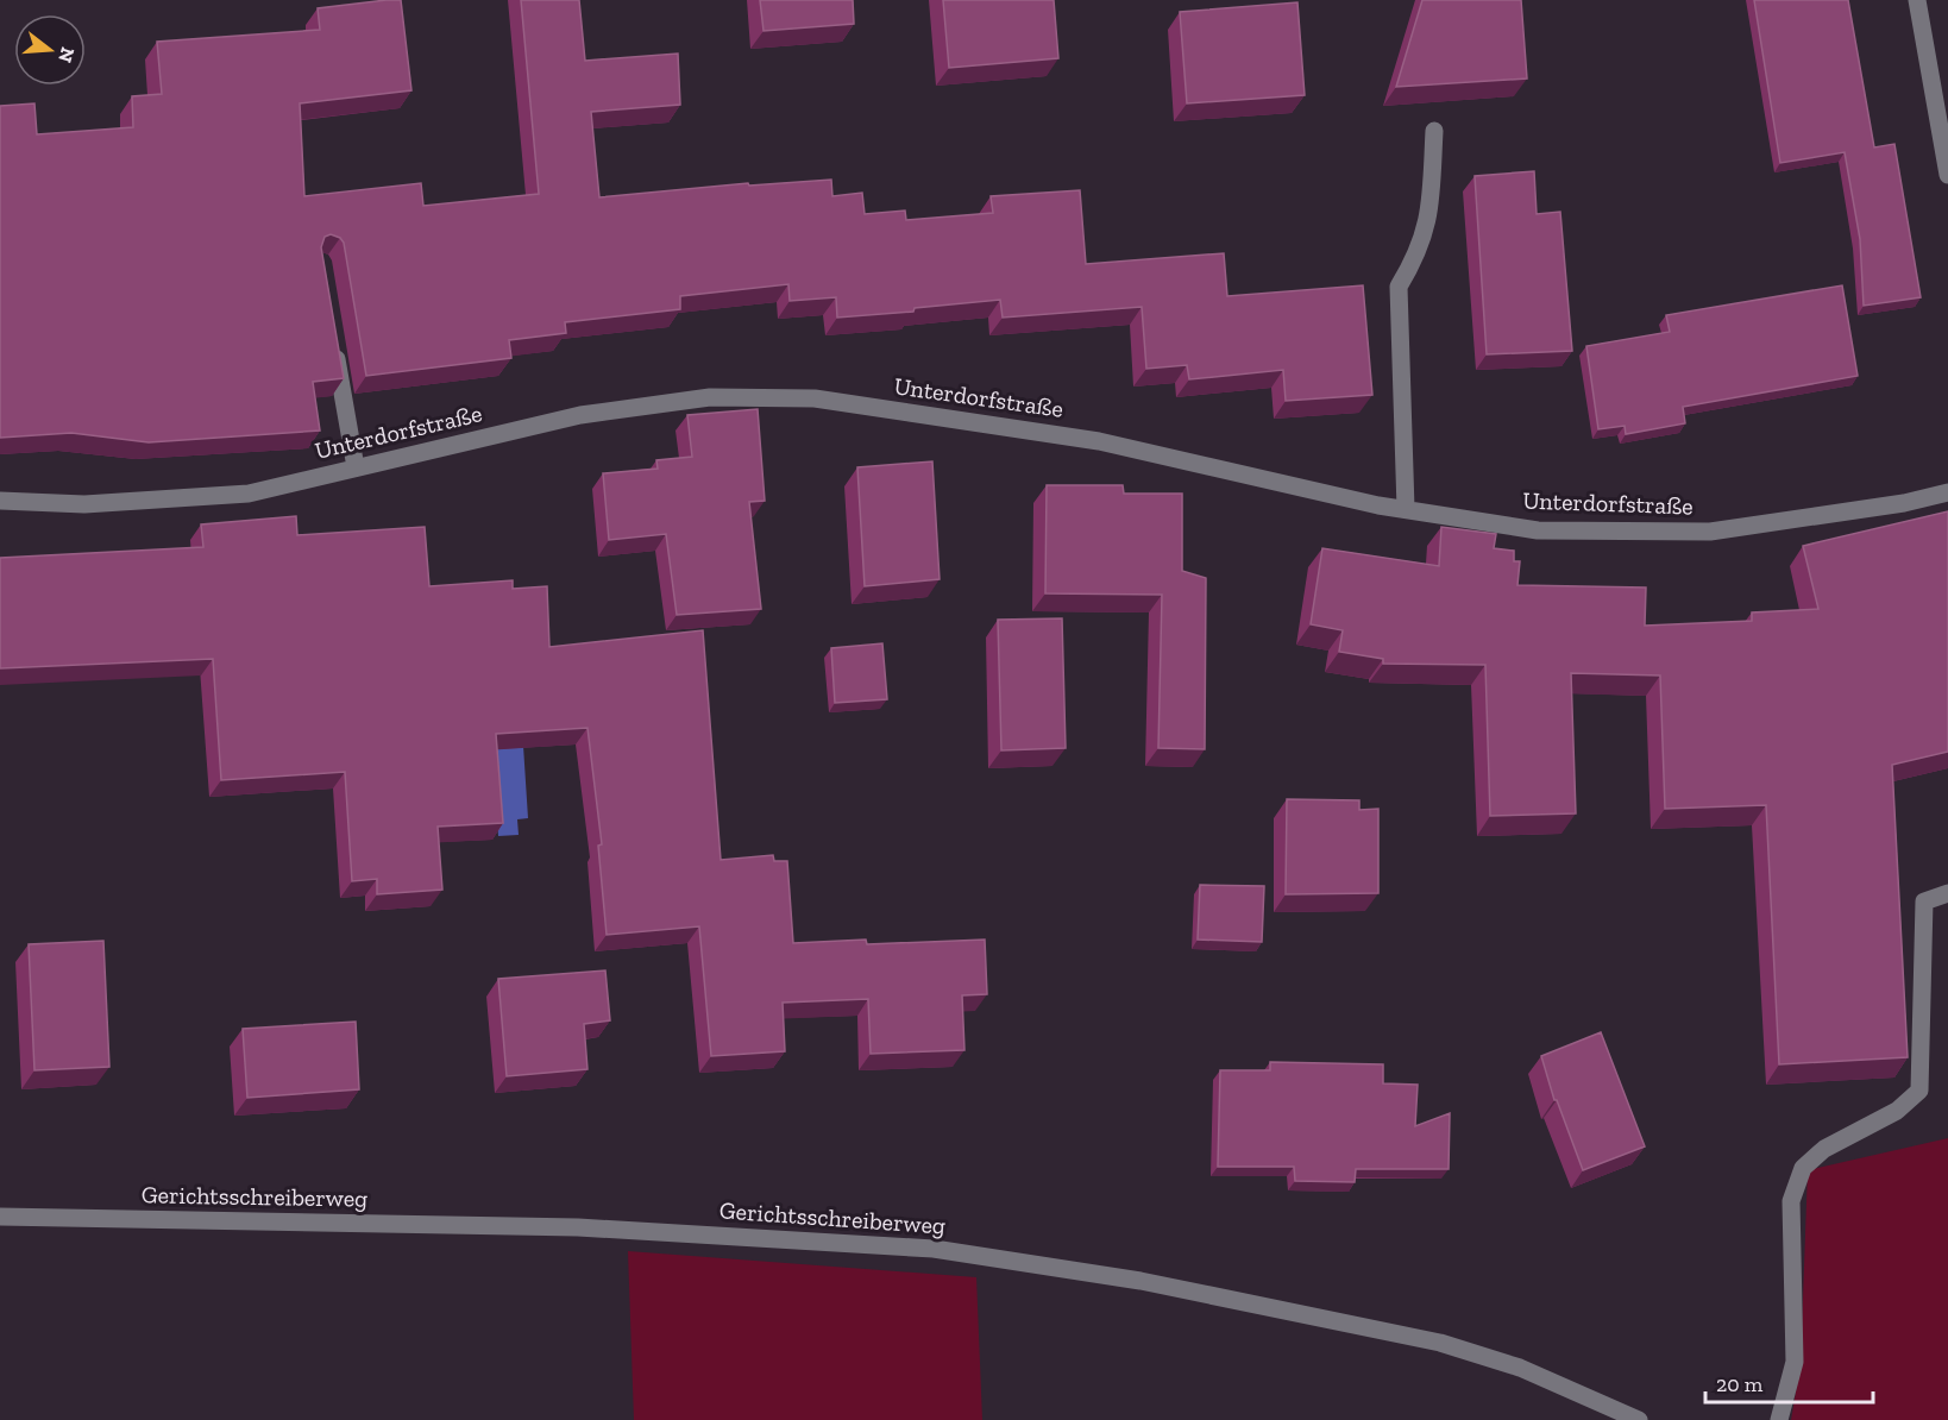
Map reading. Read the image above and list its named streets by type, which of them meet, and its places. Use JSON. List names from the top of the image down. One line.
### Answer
{"streets":{"street":["Unterdorfstraße","Gerichtsschreiberweg"]},"scale_bar":"20 m","north":"right"}
